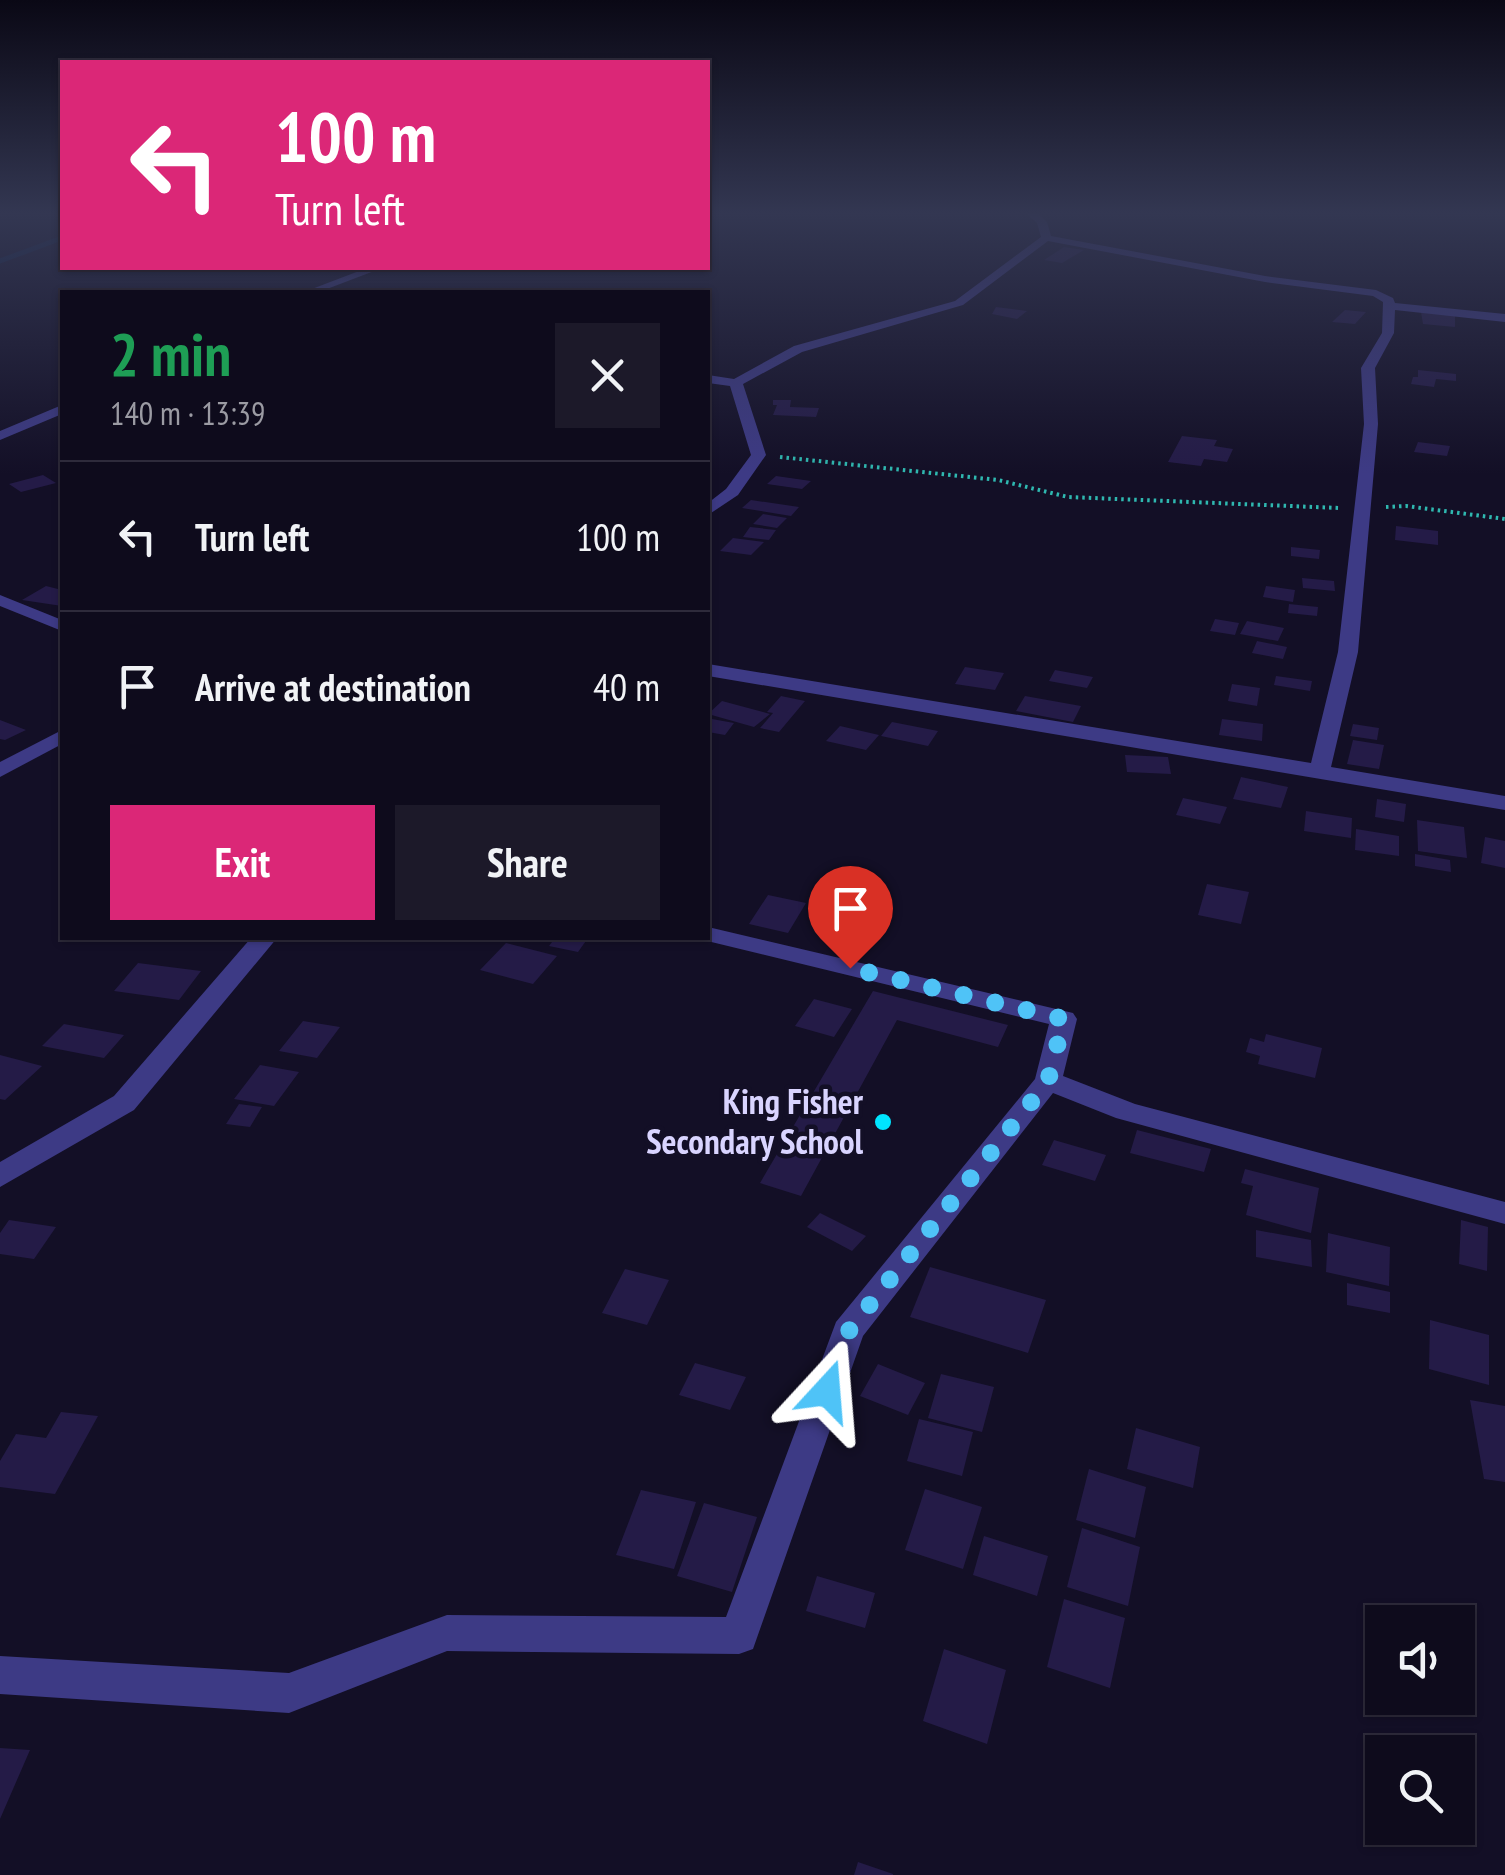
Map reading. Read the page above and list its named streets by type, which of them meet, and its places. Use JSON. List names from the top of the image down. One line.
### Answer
{"places":["King Fisher Secondary School"],"page":{"turn":["100 m","Turn left"],"heading":["2 min","140 m · 13:39"],"list":[{"name":"Turn left","value":"100 m"},{"name":"Arrive at destination","value":"40 m"}],"buttons":["Exit","Share"]}}
